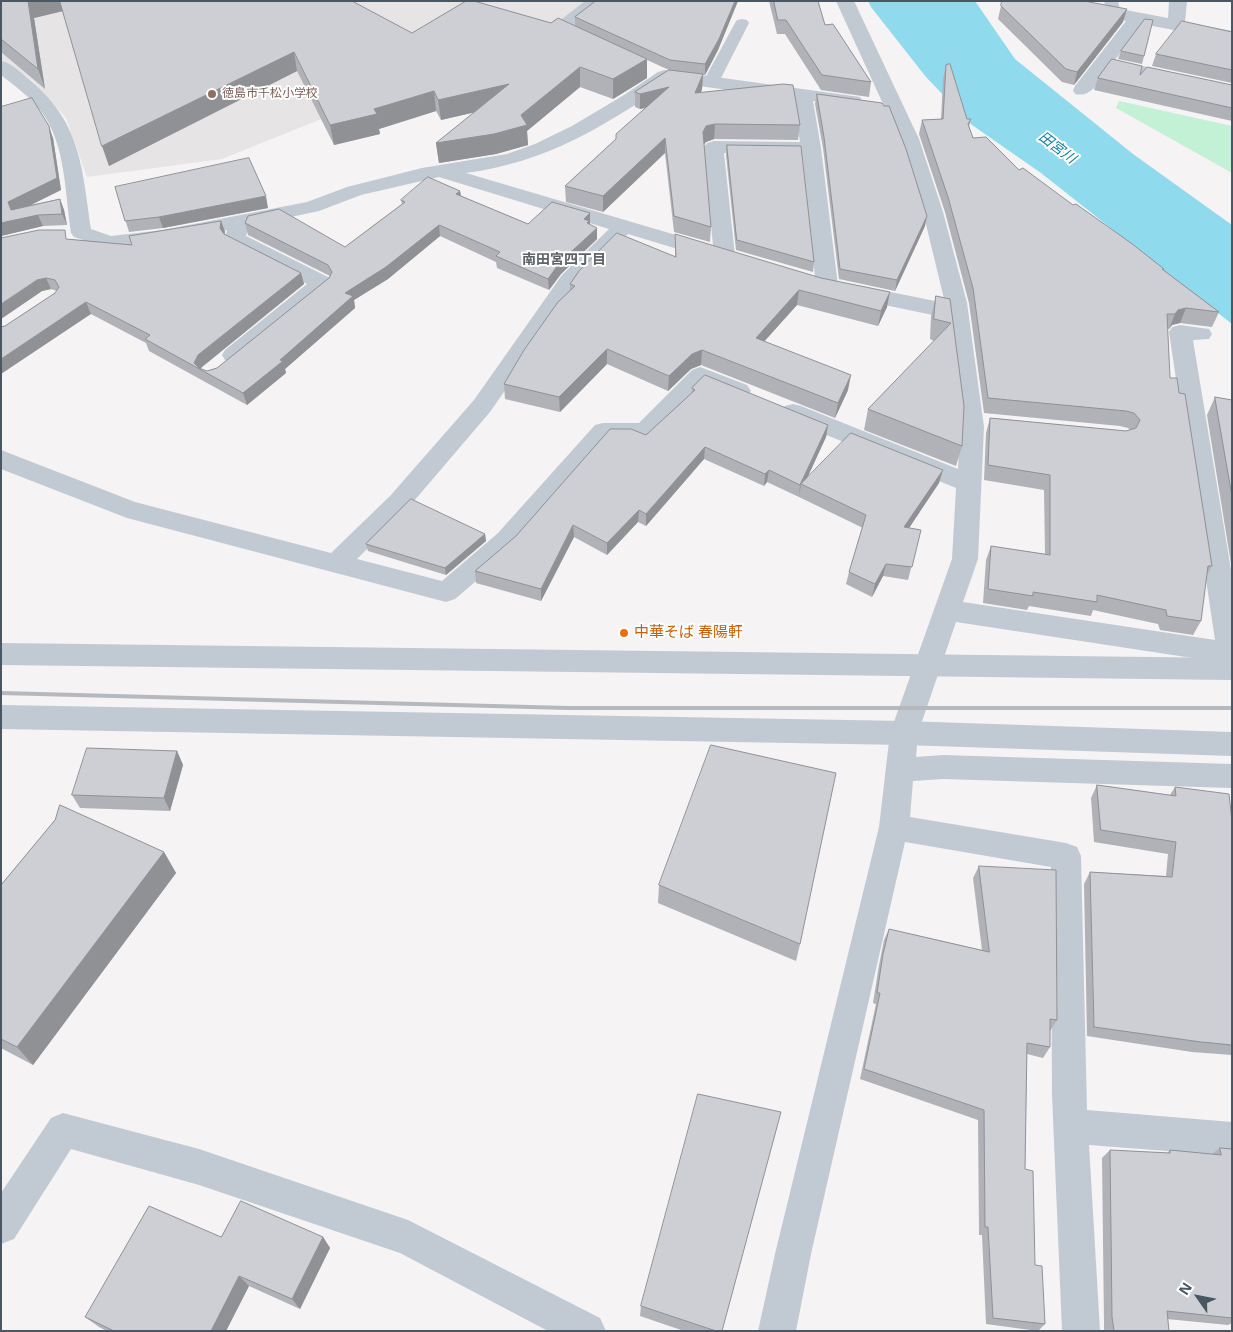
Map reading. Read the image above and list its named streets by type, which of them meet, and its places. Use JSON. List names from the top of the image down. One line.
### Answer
{"districts":["南田宮四丁目"],"water":["田宮川"],"places":["徳島市千松小学校","中華そば 春陽軒"],"north":"top left"}
